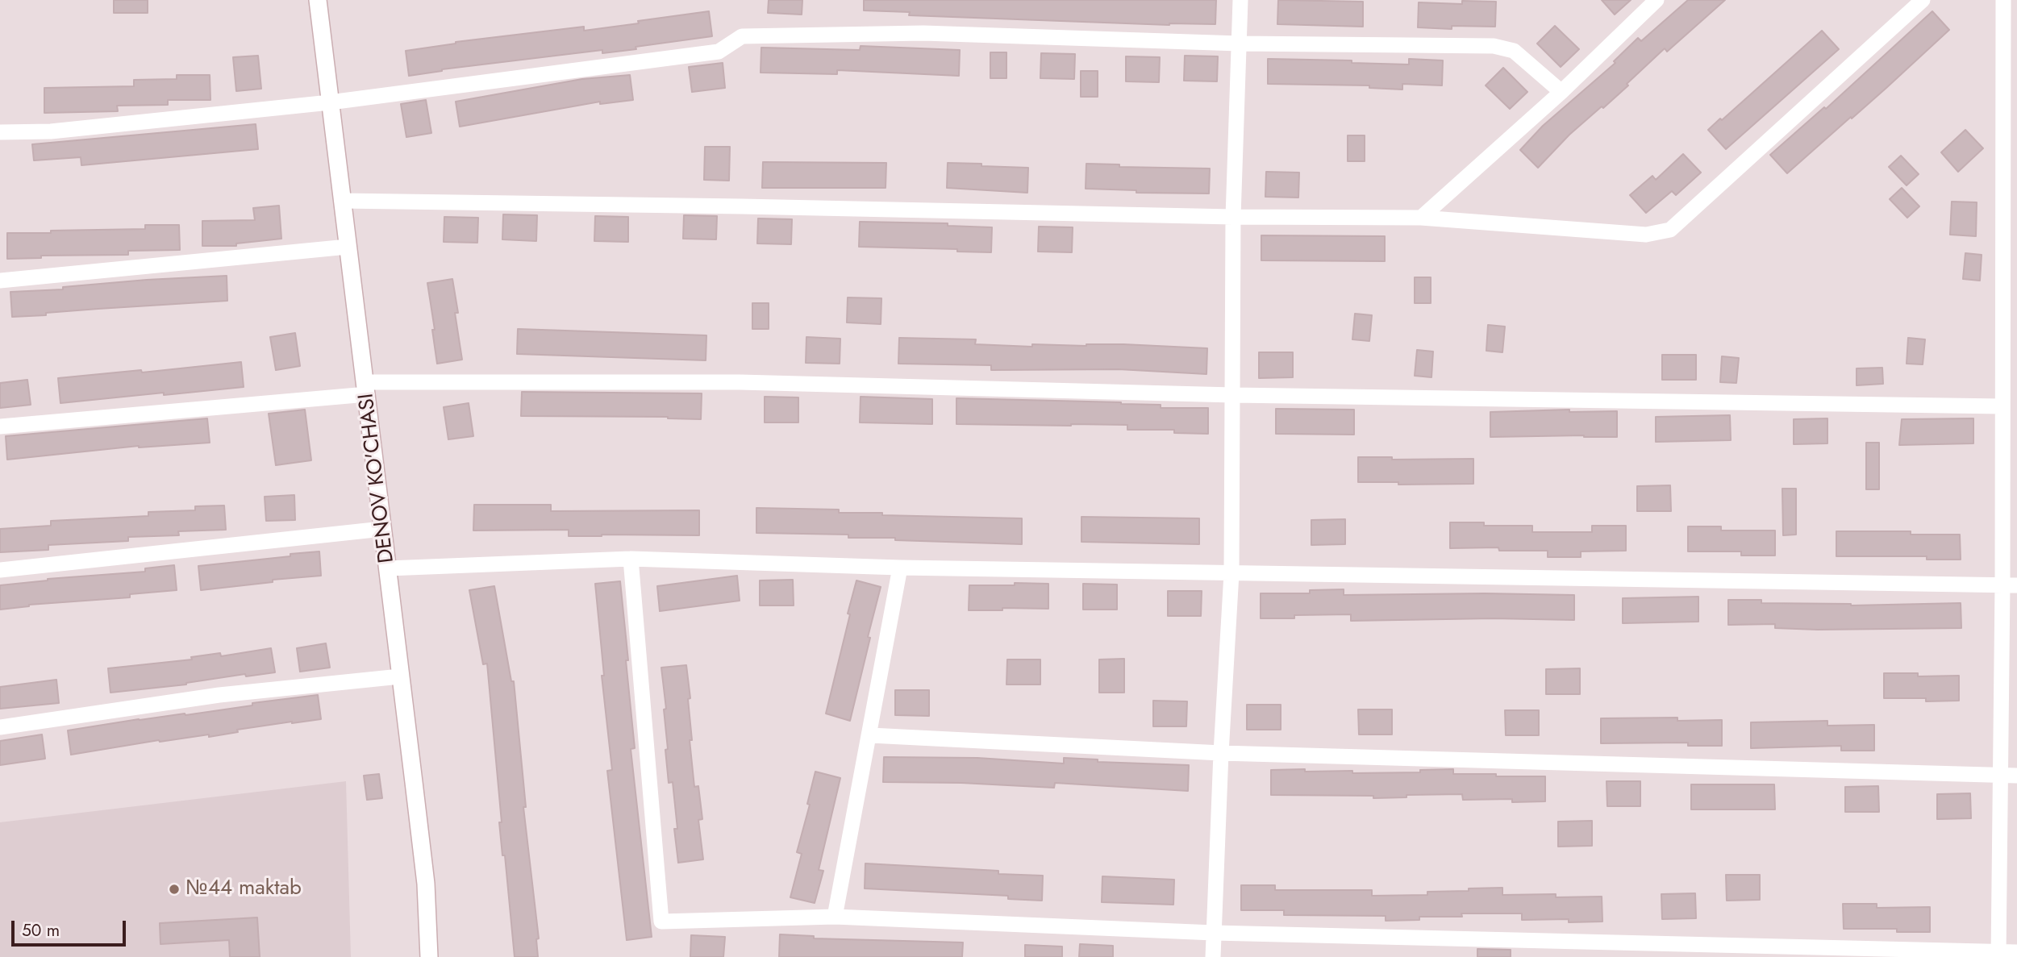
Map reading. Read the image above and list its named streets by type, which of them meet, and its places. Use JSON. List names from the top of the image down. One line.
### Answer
{"streets":{"street":["DENOV KO'CHASI"]},"places":["№44 maktab"],"scale_bar":"50 m"}
